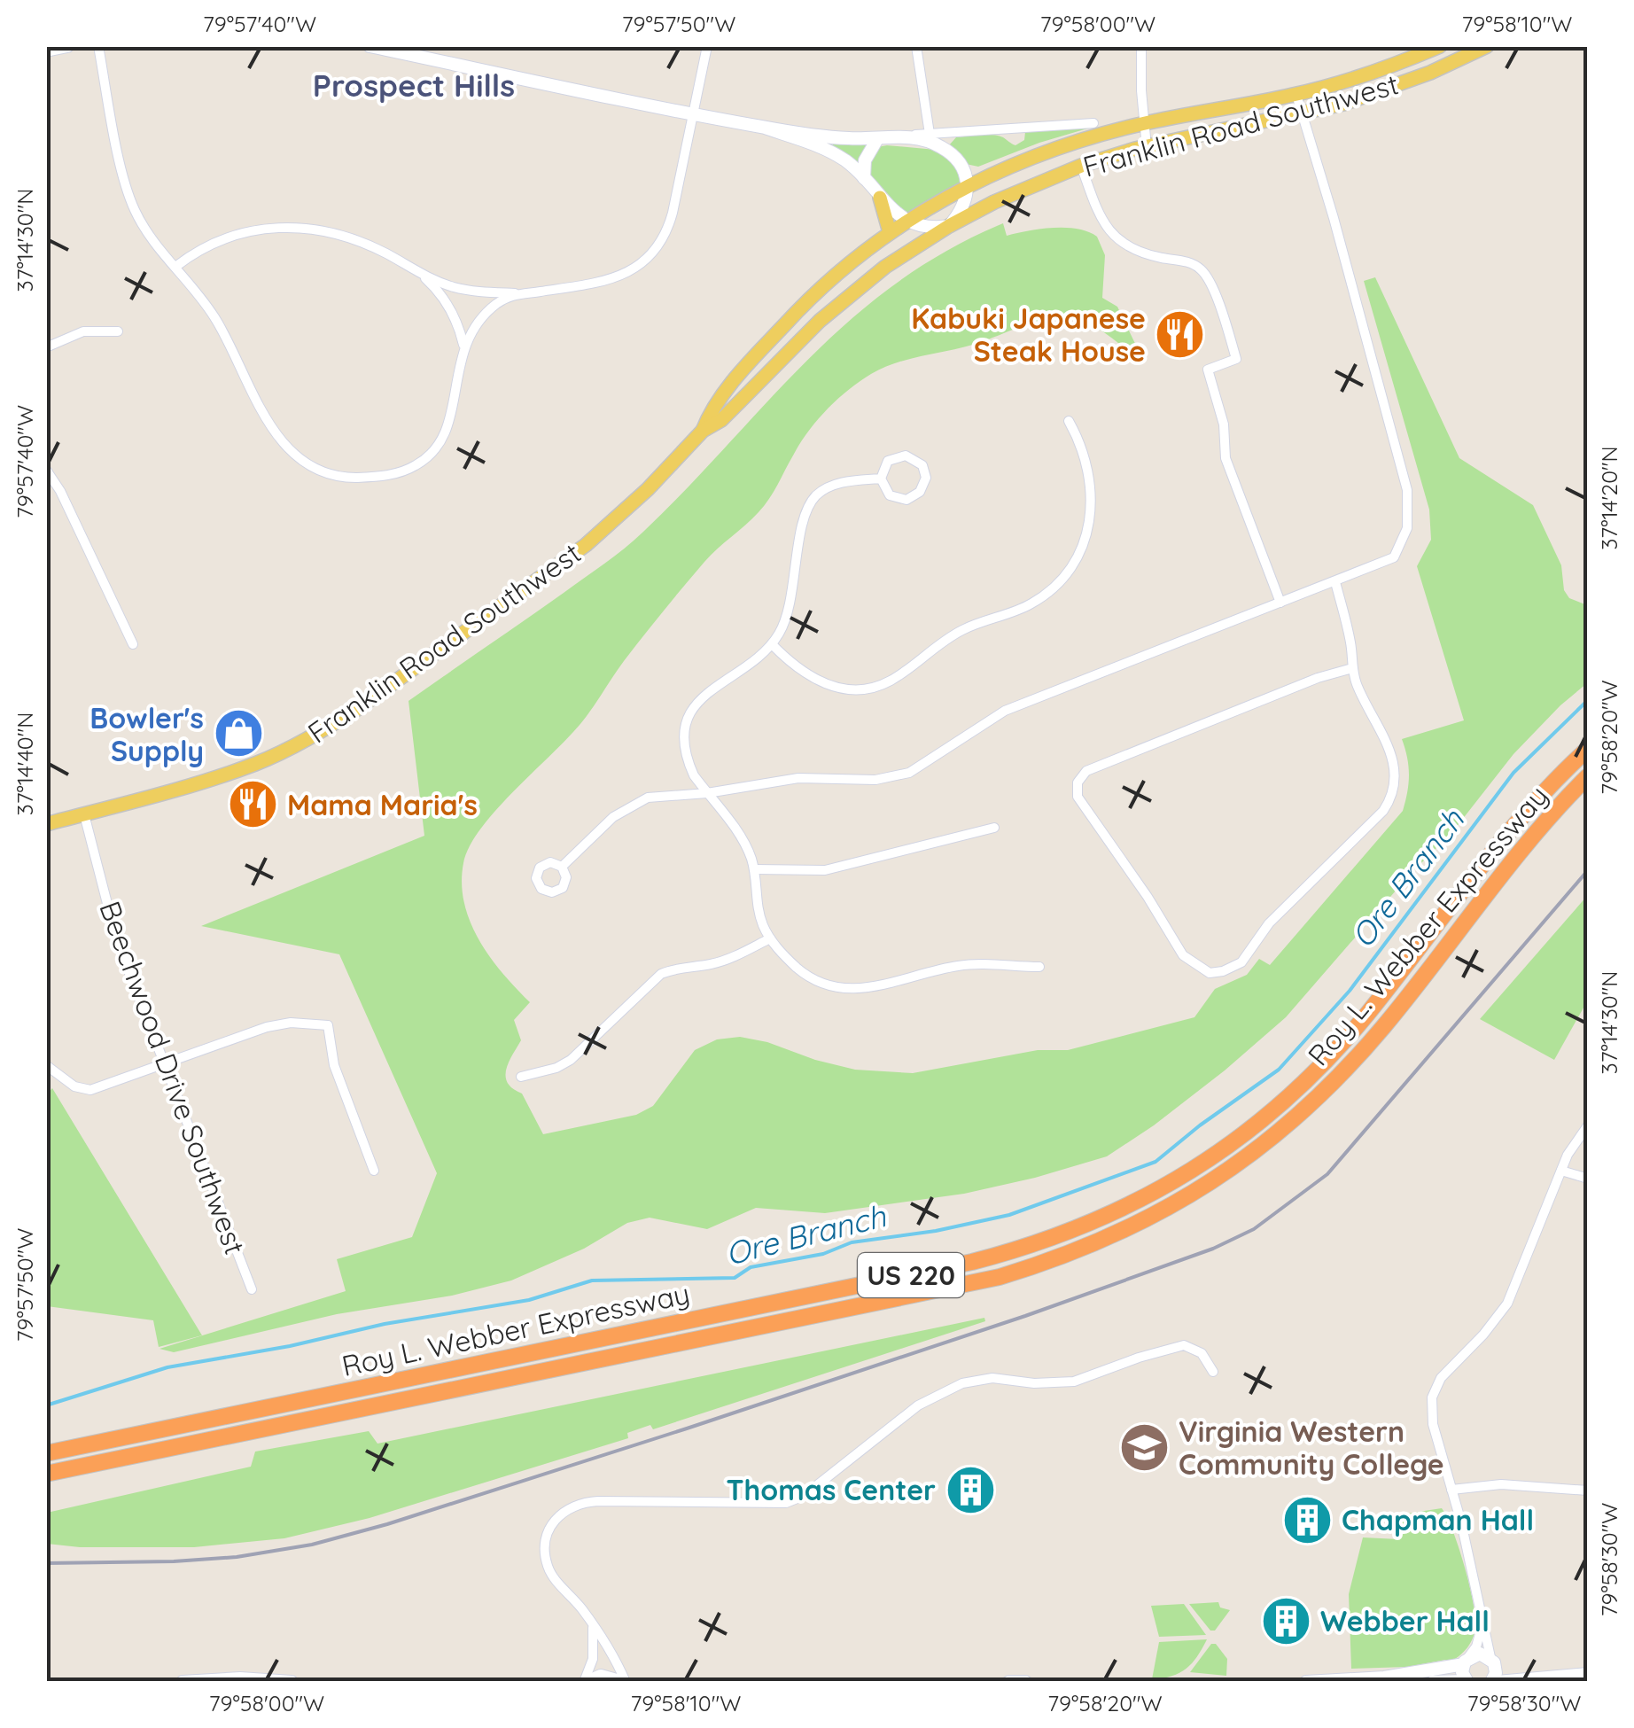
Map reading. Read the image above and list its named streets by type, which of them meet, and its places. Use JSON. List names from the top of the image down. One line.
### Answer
{"streets":{"highway":["Roy L. Webber Expressway","US 220"],"main road":["Franklin Road Southwest"],"street":["Beechwood Drive Southwest"]},"crossings":[["Franklin Road Southwest","Beechwood Drive Southwest"]],"districts":["Prospect Hills"],"water":["Ore Branch"],"places":{"restaurant":["Kabuki Japanese Steak House","Mama Maria's"],"shop":["Bowler's Supply"],"school or university":["Virginia Western Community College"],"building":["Thomas Center","Chapman Hall","Webber Hall"]},"coordinates":["79°57'40\"W","79°57'50\"W","79°58'00\"W","79°58'10\"W","37°14'30\"N","37°14'20\"N","79°58'20\"W","37°14'40\"N","79°58'30\"W"]}
